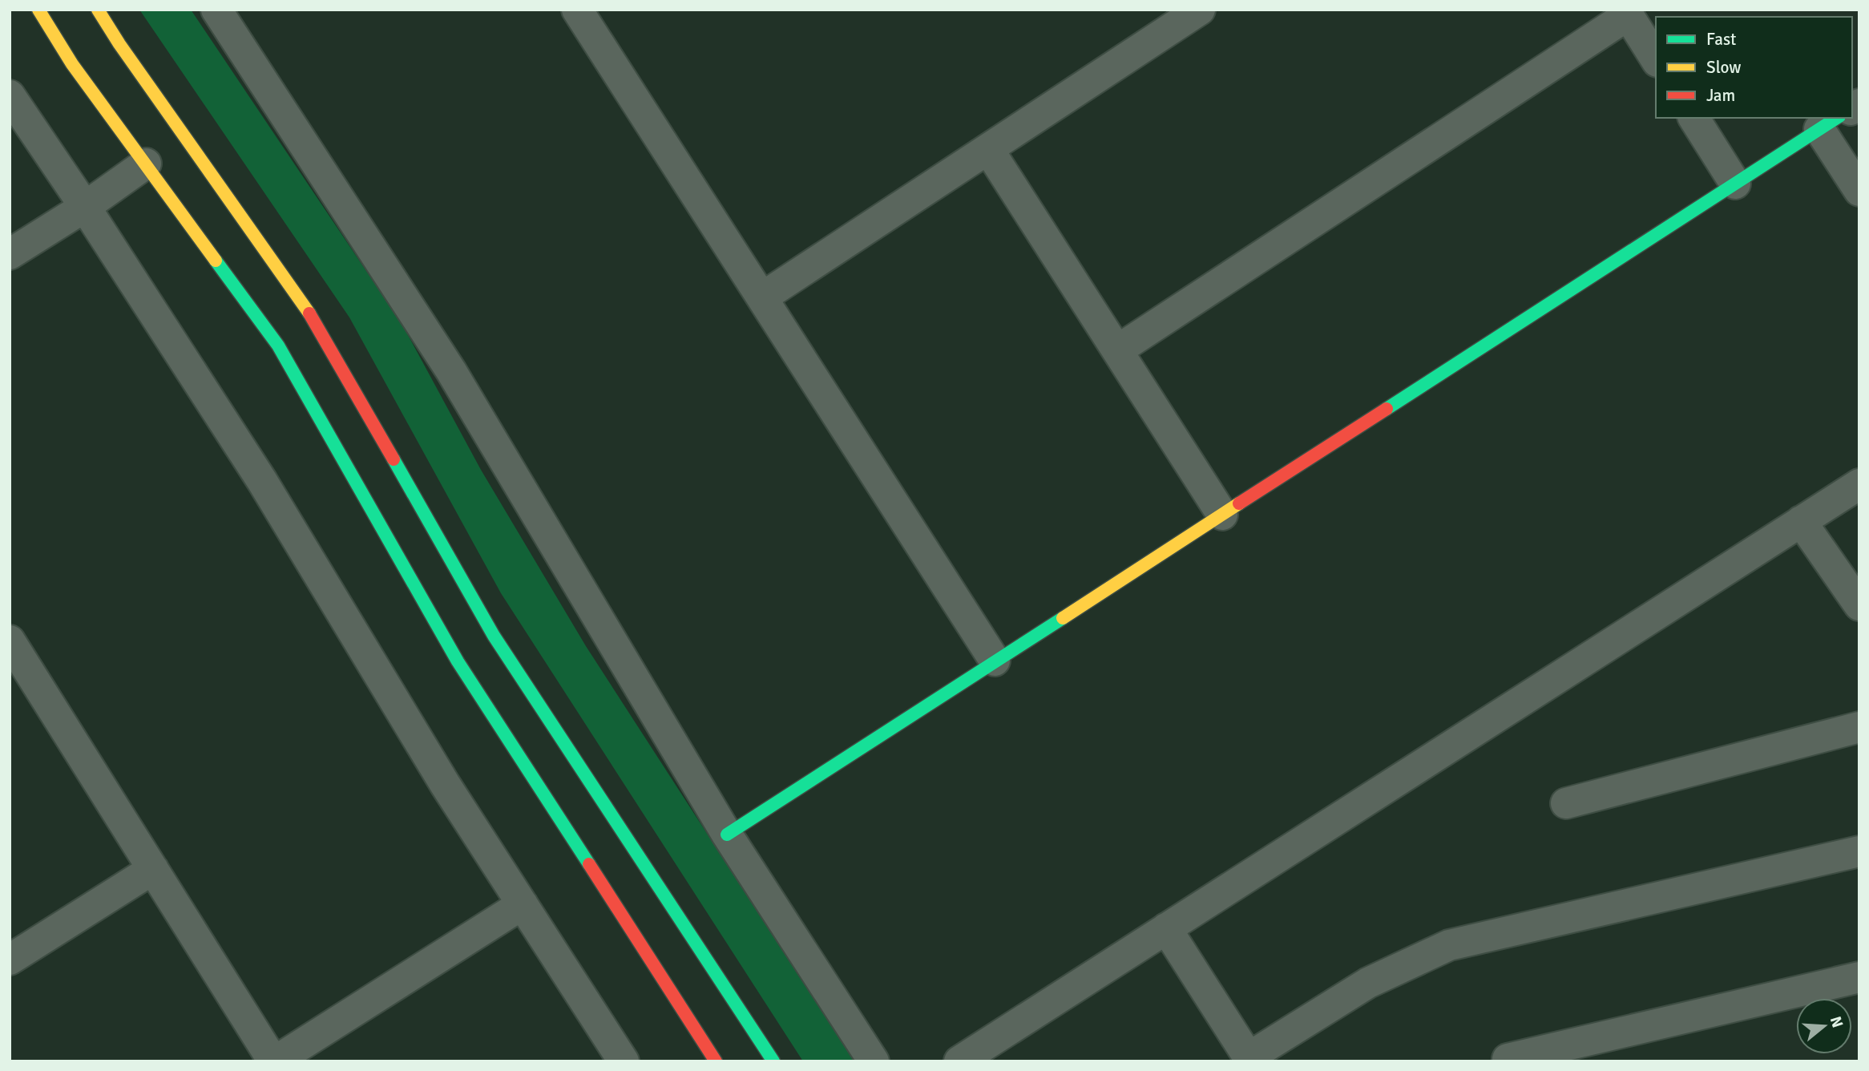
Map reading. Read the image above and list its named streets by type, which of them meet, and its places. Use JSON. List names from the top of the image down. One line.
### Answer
{"legend":["Fast","Slow","Jam"],"north":"right"}
